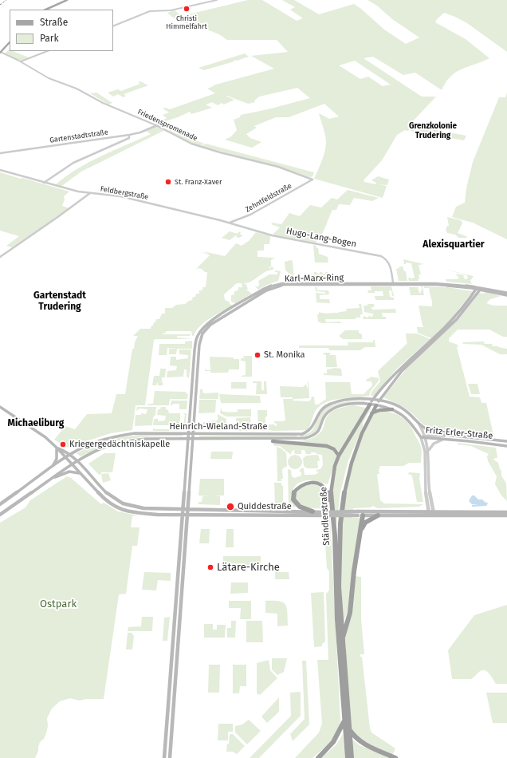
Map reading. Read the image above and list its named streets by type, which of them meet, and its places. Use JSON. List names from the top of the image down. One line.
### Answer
{"streets":{"highway":["Ständlerstraße"],"main road":["Karl-Marx-Ring","Heinrich-Wieland-Straße","Fritz-Erler-Straße"],"street":["Friedenspromenade","Gartenstadtstraße","Feldbergstraße","Zehntfeldstraße","Hugo-Lang-Bogen"]},"crossings":[["Friedenspromenade","Gartenstadtstraße"],["Friedenspromenade","Zehntfeldstraße"],["Feldbergstraße","Zehntfeldstraße"],["Feldbergstraße","Hugo-Lang-Bogen"],["Zehntfeldstraße","Hugo-Lang-Bogen"],["Hugo-Lang-Bogen","Karl-Marx-Ring"],["Karl-Marx-Ring","Heinrich-Wieland-Straße"],["Karl-Marx-Ring","Ständlerstraße"],["Heinrich-Wieland-Straße","Fritz-Erler-Straße"],["Heinrich-Wieland-Straße","Ständlerstraße"]],"districts":["Grenzkolonie Trudering","Alexisquartier","Gartenstadt Trudering","Michaeliburg"],"parks":["Ostpark"],"places":["Christi Himmelfahrt","St. Franz-Xaver","St. Monika","Kriegergedächtniskapelle","Quiddestraße","Lätare-Kirche"],"legend":["Straße","Park"]}
